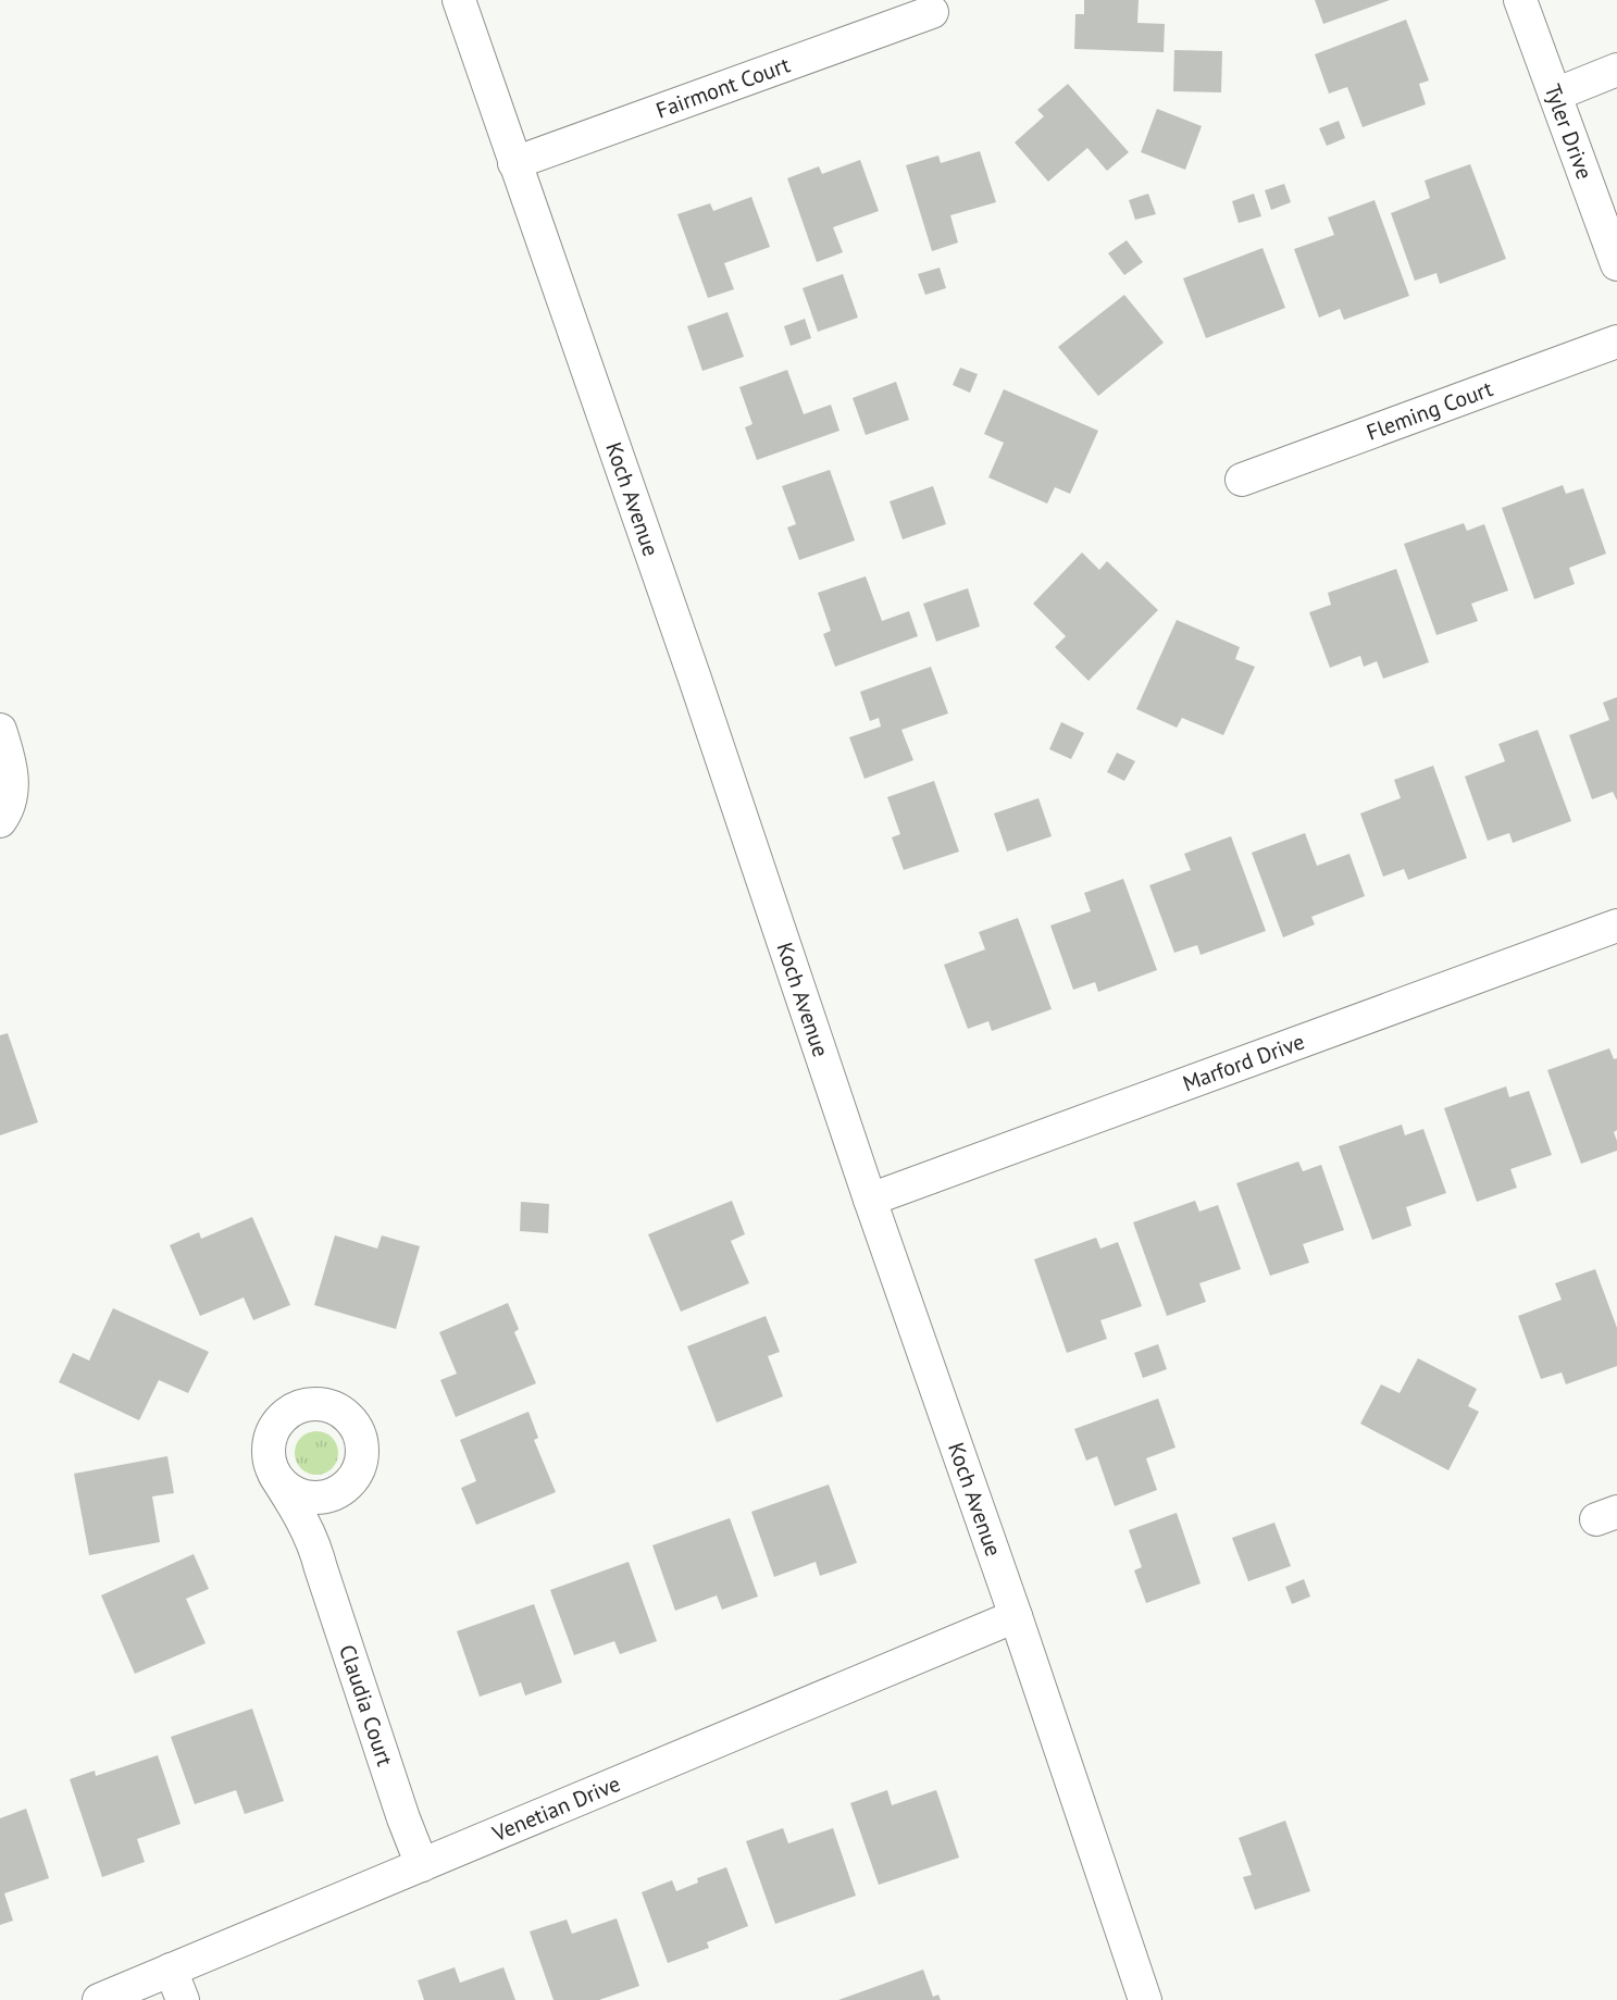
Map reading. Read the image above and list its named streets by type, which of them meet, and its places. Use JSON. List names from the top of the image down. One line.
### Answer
{"streets":{"street":["Fairmont Court","Tyler Drive","Fleming Court","Koch Avenue","Marford Drive","Claudia Court","Venetian Drive"]},"crossings":[["Fairmont Court","Koch Avenue"],["Koch Avenue","Marford Drive"],["Koch Avenue","Venetian Drive"],["Claudia Court","Venetian Drive"]]}
